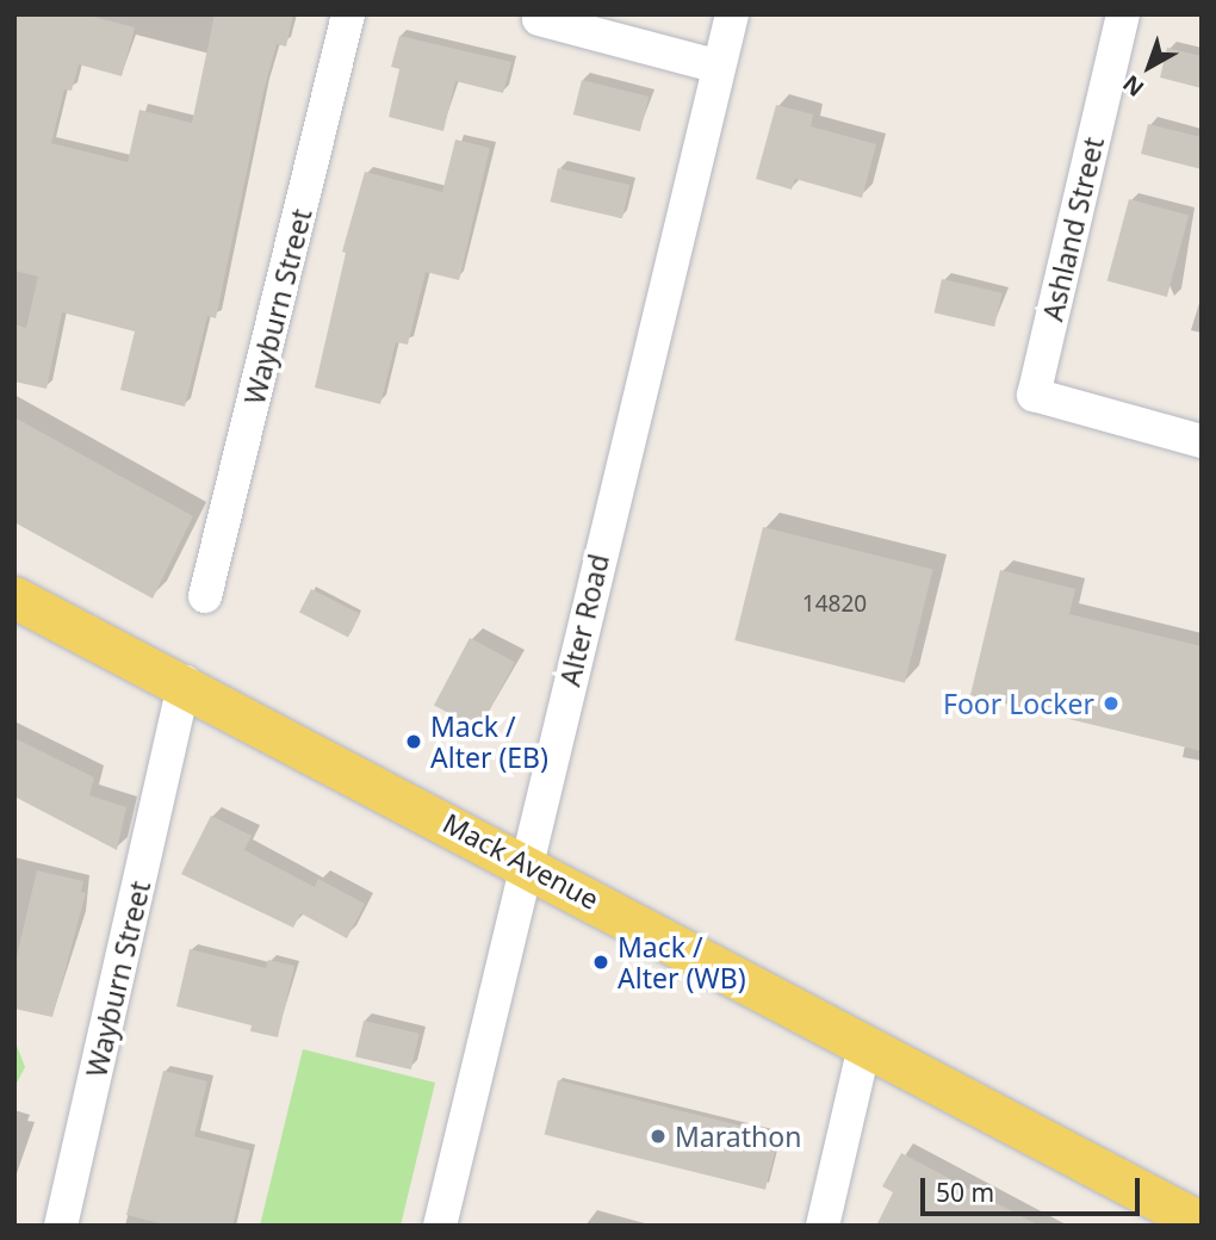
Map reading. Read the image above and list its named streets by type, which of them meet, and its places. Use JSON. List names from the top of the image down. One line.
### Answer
{"streets":{"main road":["Mack Avenue"],"street":["Ashland Street","Wayburn Street","Alter Road"]},"crossings":[["Wayburn Street","Mack Avenue"],["Alter Road","Mack Avenue"]],"places":["Foor Locker","Mack / Alter (EB)","Mack / Alter (WB)","Marathon"],"house_numbers":["14820"],"scale_bar":"50 m","north":"bottom left"}
